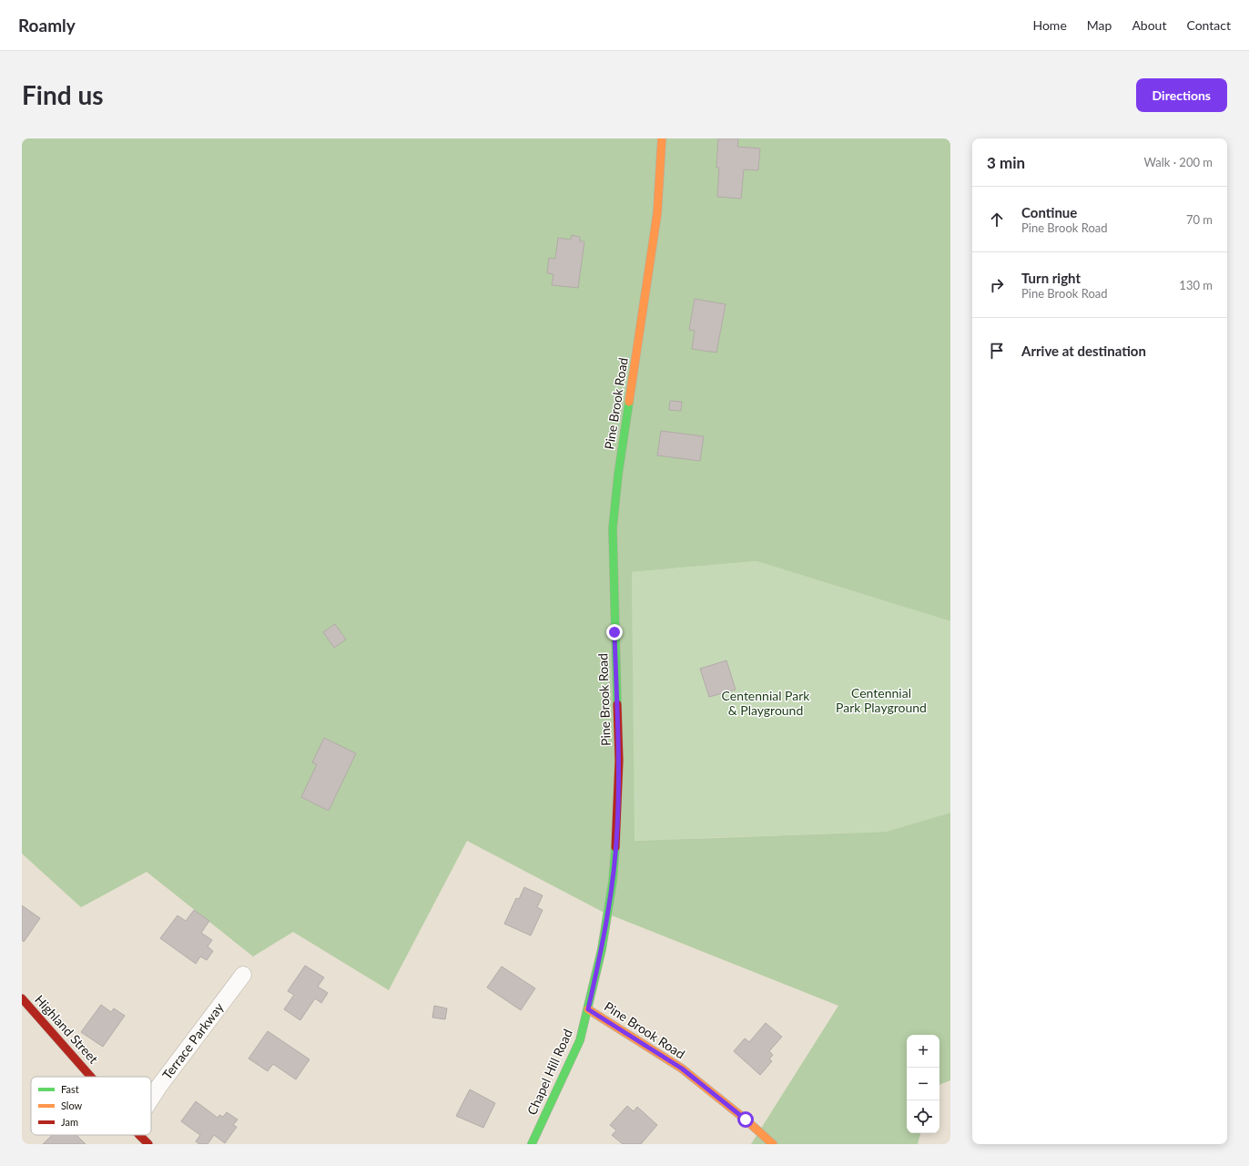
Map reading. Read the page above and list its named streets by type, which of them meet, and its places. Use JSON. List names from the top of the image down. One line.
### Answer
{"streets":{"main road":["Pine Brook Road","Highland Street","Chapel Hill Road"],"street":["Terrace Parkway"]},"crossings":[["Pine Brook Road","Chapel Hill Road"]],"parks":["Centennial Park Playground","Centennial Park & Playground"],"legend":["Fast","Slow","Jam"],"page":{"header":"Roamly","nav":["Home","Map","About","Contact"],"buttons":"Directions","title":"Find us","heading":["3 min","Walk · 200 m"],"list":[["Continue","Pine Brook Road","70 m"],["Turn right","Pine Brook Road","130 m"],"Arrive at destination"],"map_buttons":["+","−"]}}
